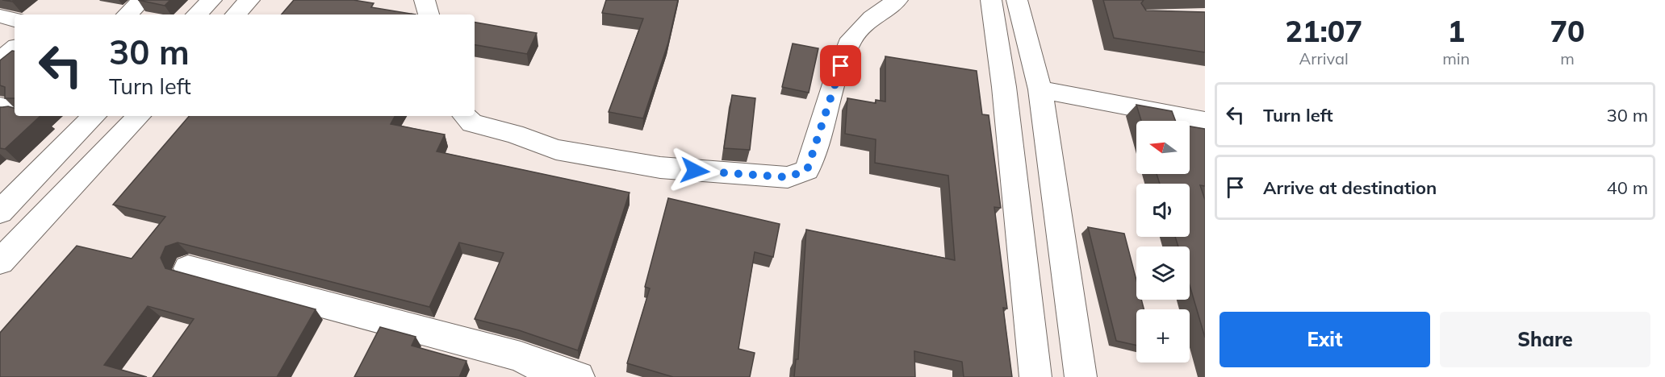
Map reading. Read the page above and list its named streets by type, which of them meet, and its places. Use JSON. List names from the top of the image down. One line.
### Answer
{"north":"left","page":{"eta":["21:07","Arrival","1","min","70","m"],"turn":["30 m","Turn left"],"list":[{"name":"Turn left","value":"30 m"},{"name":"Arrive at destination","value":"40 m"}],"map_buttons":"+","buttons":["Exit","Share"]}}
